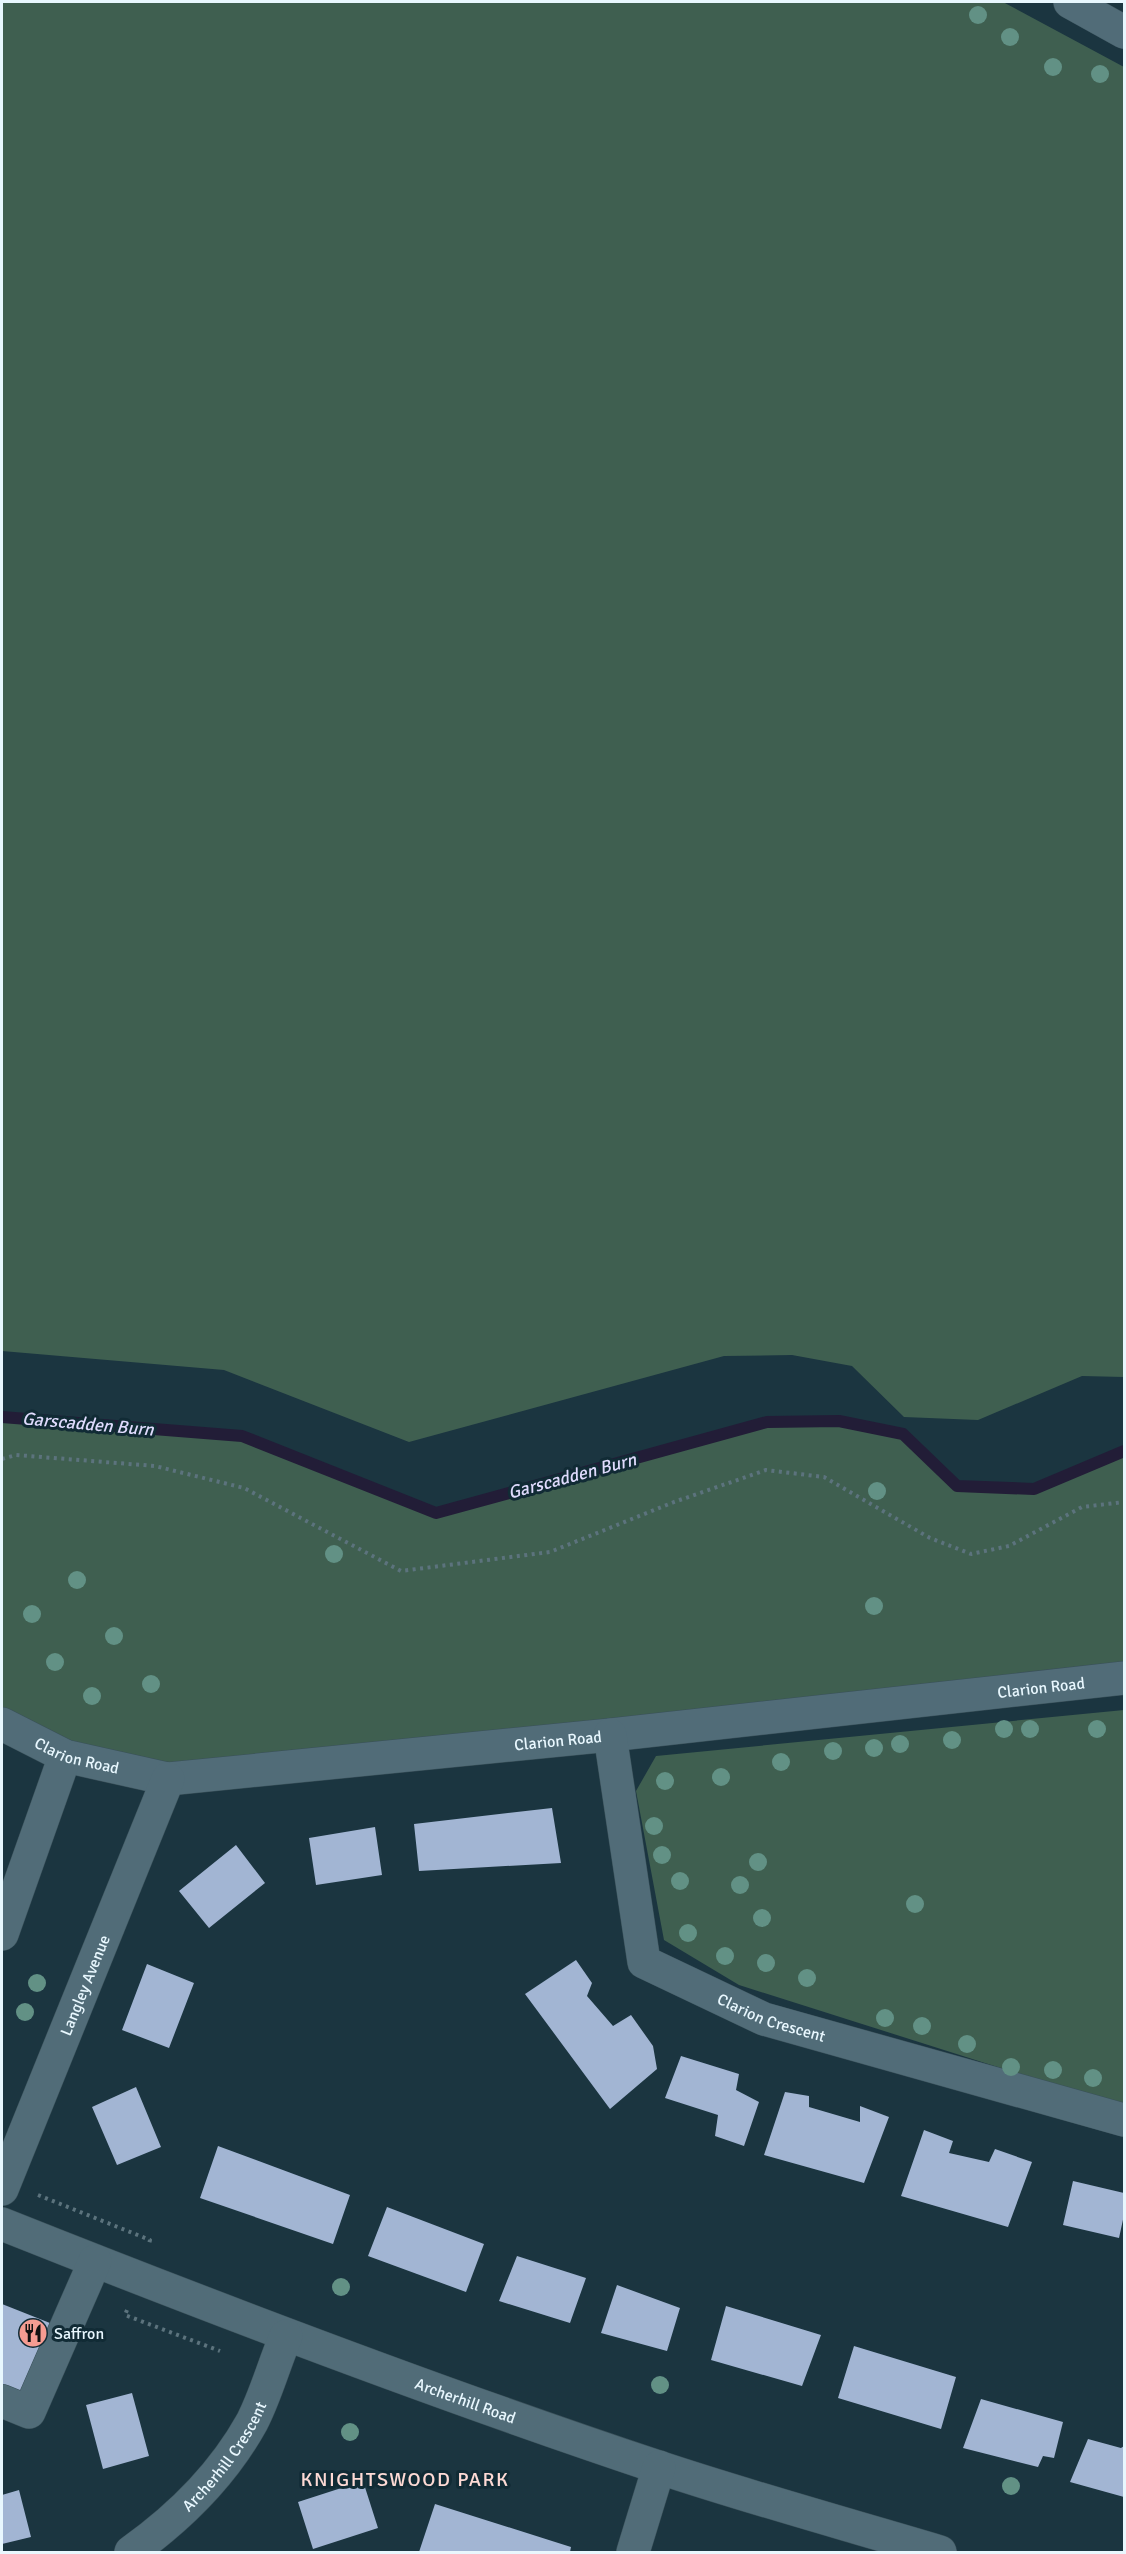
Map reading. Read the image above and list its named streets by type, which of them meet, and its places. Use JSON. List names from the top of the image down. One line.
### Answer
{"streets":{"street":["Clarion Road","Langley Avenue","Clarion Crescent","Archerhill Road","Archerhill Crescent"]},"crossings":[["Clarion Road","Langley Avenue"],["Clarion Road","Clarion Crescent"],["Archerhill Road","Archerhill Crescent"]],"districts":["KNIGHTSWOOD PARK"],"water":["Garscadden Burn"],"places":{"restaurant":["Saffron"]}}
